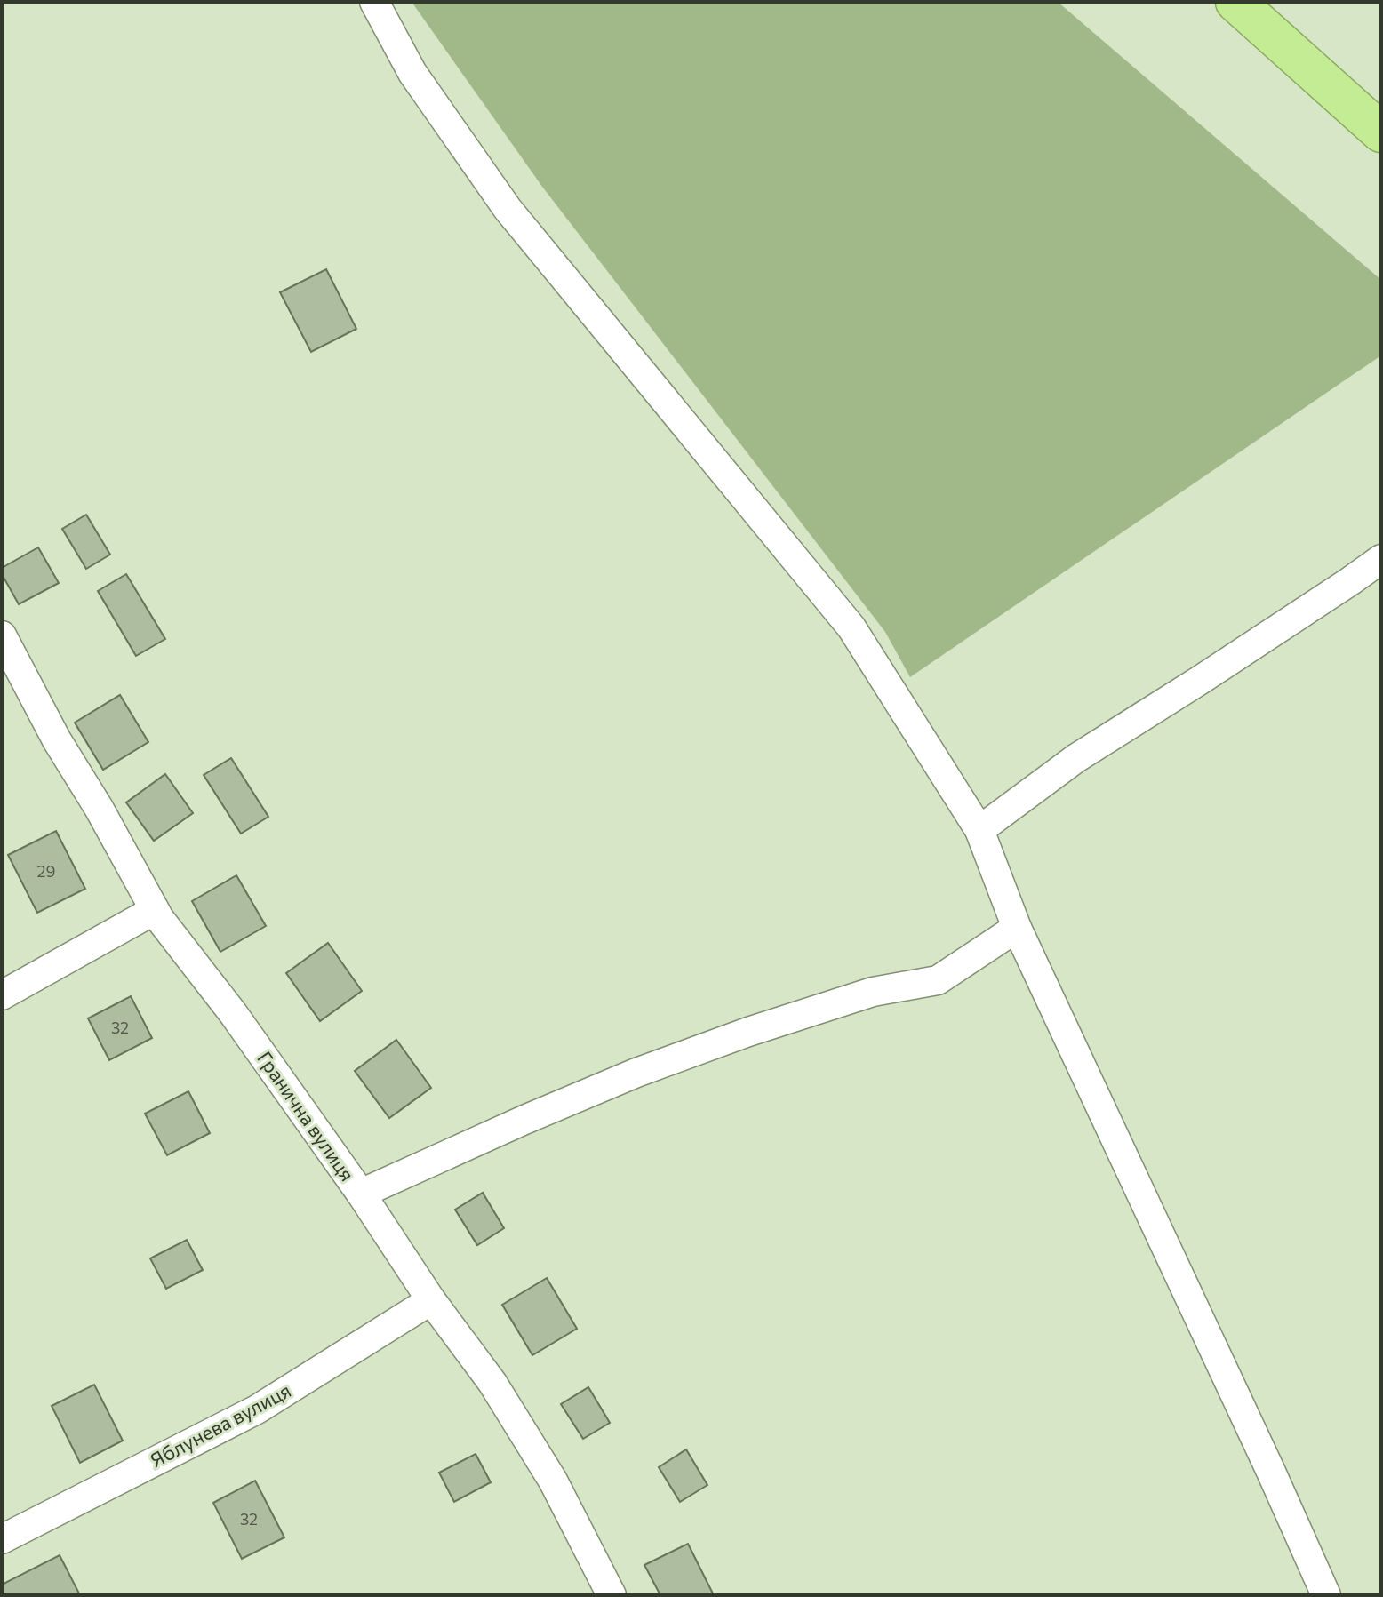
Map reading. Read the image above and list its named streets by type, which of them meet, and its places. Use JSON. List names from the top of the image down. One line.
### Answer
{"streets":{"street":["Гранична вулиця","Яблунева вулиця"]},"crossings":[["Гранична вулиця","Яблунева вулиця"]],"house_numbers":["29","32","32"]}
